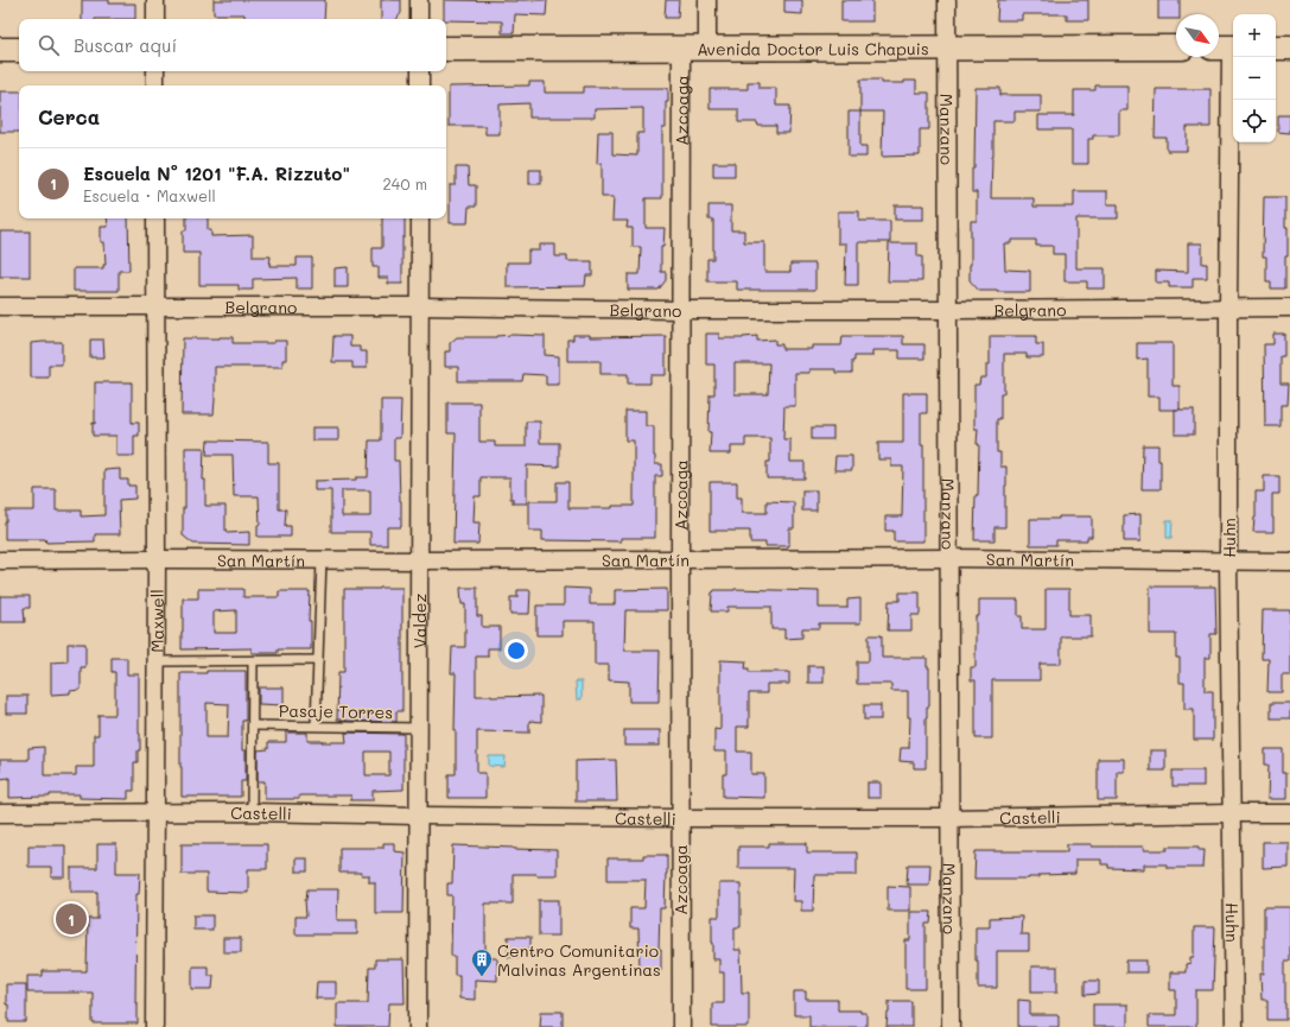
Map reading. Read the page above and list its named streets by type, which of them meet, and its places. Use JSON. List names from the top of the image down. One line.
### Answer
{"streets":{"main road":["Avenida Doctor Luis Chapuis"],"street":["Azcoaga","Manzano","Belgrano","Huhn","San Martín","Maxwell","Valdez","Castelli"],"lane":["Pasaje Torres"]},"crossings":[["Avenida Doctor Luis Chapuis","Azcoaga"],["Avenida Doctor Luis Chapuis","Manzano"],["Azcoaga","Belgrano"],["Azcoaga","San Martín"],["Azcoaga","Castelli"],["Manzano","Belgrano"],["Manzano","San Martín"],["Manzano","Castelli"],["Belgrano","Huhn"],["Belgrano","Maxwell"],["Belgrano","Valdez"],["Huhn","San Martín"],["Huhn","Castelli"],["San Martín","Maxwell"],["San Martín","Valdez"],["Maxwell","Castelli"],["Valdez","Pasaje Torres"],["Valdez","Castelli"]],"places":{"building":["Centro Comunitario Malvinas Argentinas"]},"north":"bottom right","page":{"map_buttons":["+","−"],"search":"Buscar aquí","heading":"Cerca","list":[{"mark":"1","name":"Escuela N° 1201 \"F.A. Rizzuto\"","note":"Escuela · Maxwell","value":"240 m"}],"pins":"1"}}
